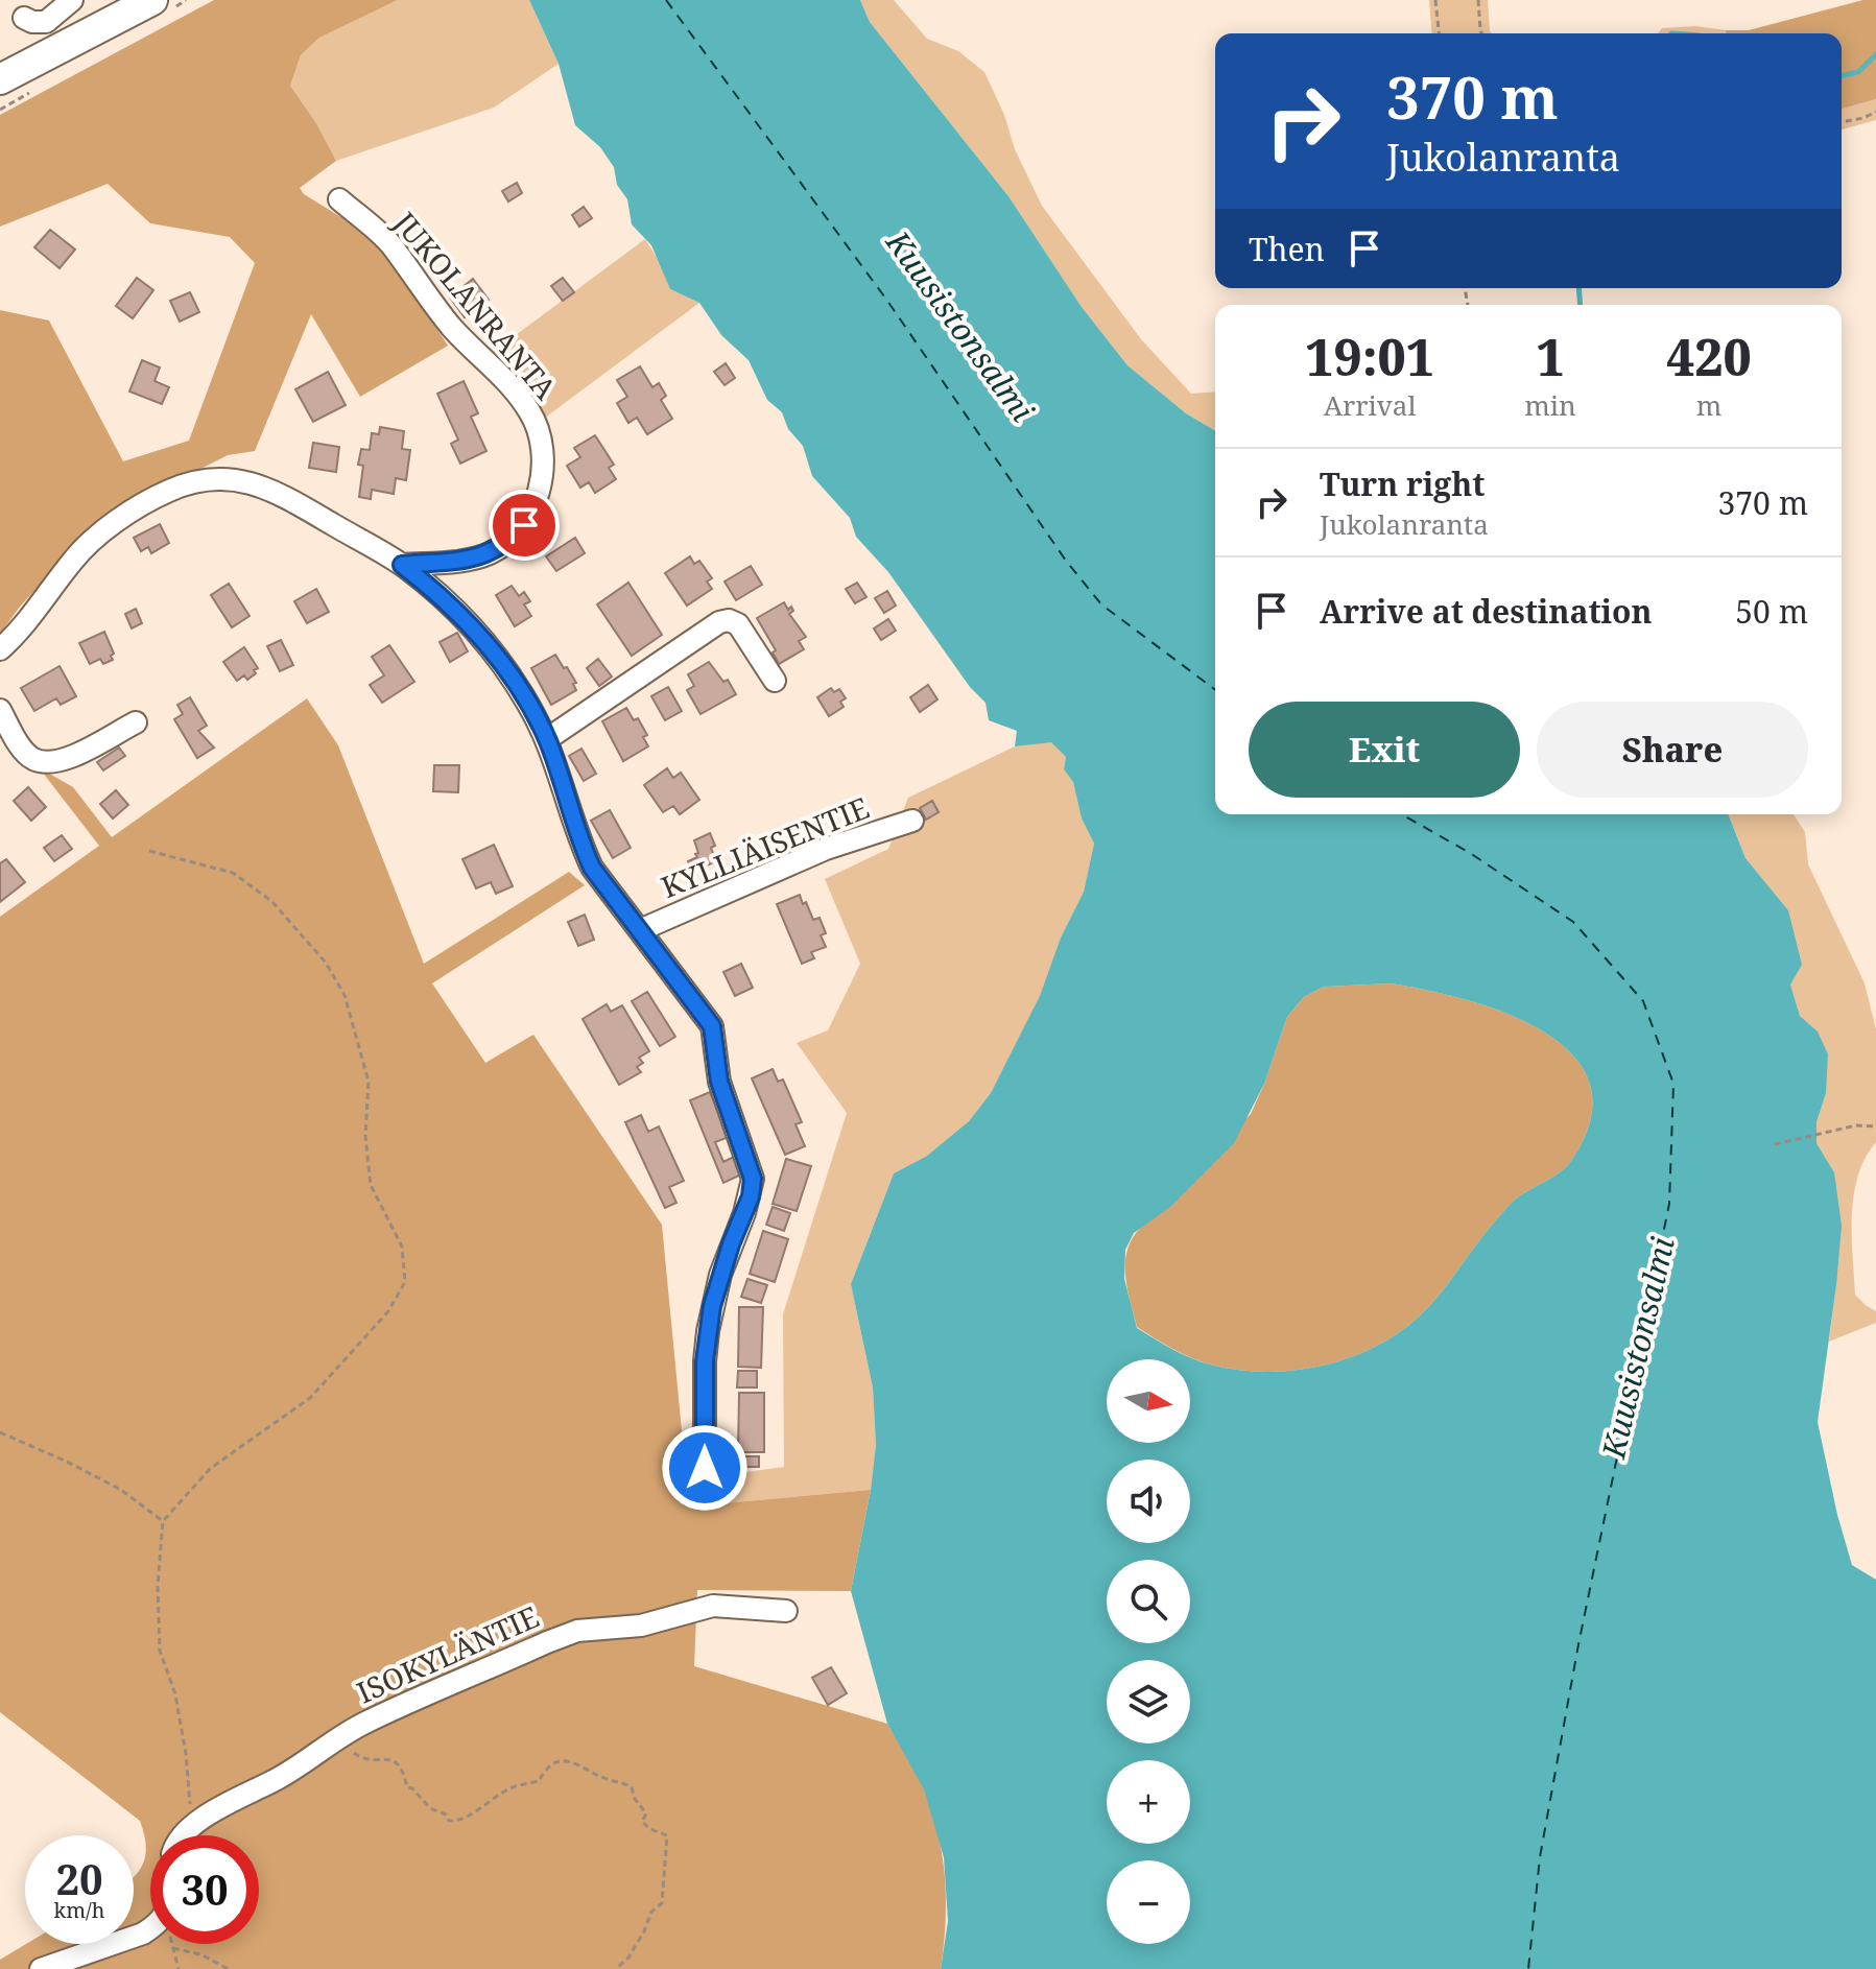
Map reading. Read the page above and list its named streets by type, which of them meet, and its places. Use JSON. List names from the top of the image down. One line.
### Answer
{"streets":{"street":["JUKOLANRANTA","KYLLIÄISENTIE","ISOKYLÄNTIE"]},"crossings":[["JUKOLANRANTA","KYLLIÄISENTIE"]],"water":["Kuusistonsalmi"],"north":"right","page":{"turn":["370 m","Jukolanranta"],"then":"Then","eta":["19:01","Arrival","1","min","420","m"],"list":[{"name":"Turn right","note":"Jukolanranta","value":"370 m"},{"name":"Arrive at destination","value":"50 m"}],"buttons":["Exit","Share"],"map_buttons":["+","−"],"speed":"20 km/h","limit":"30"}}
